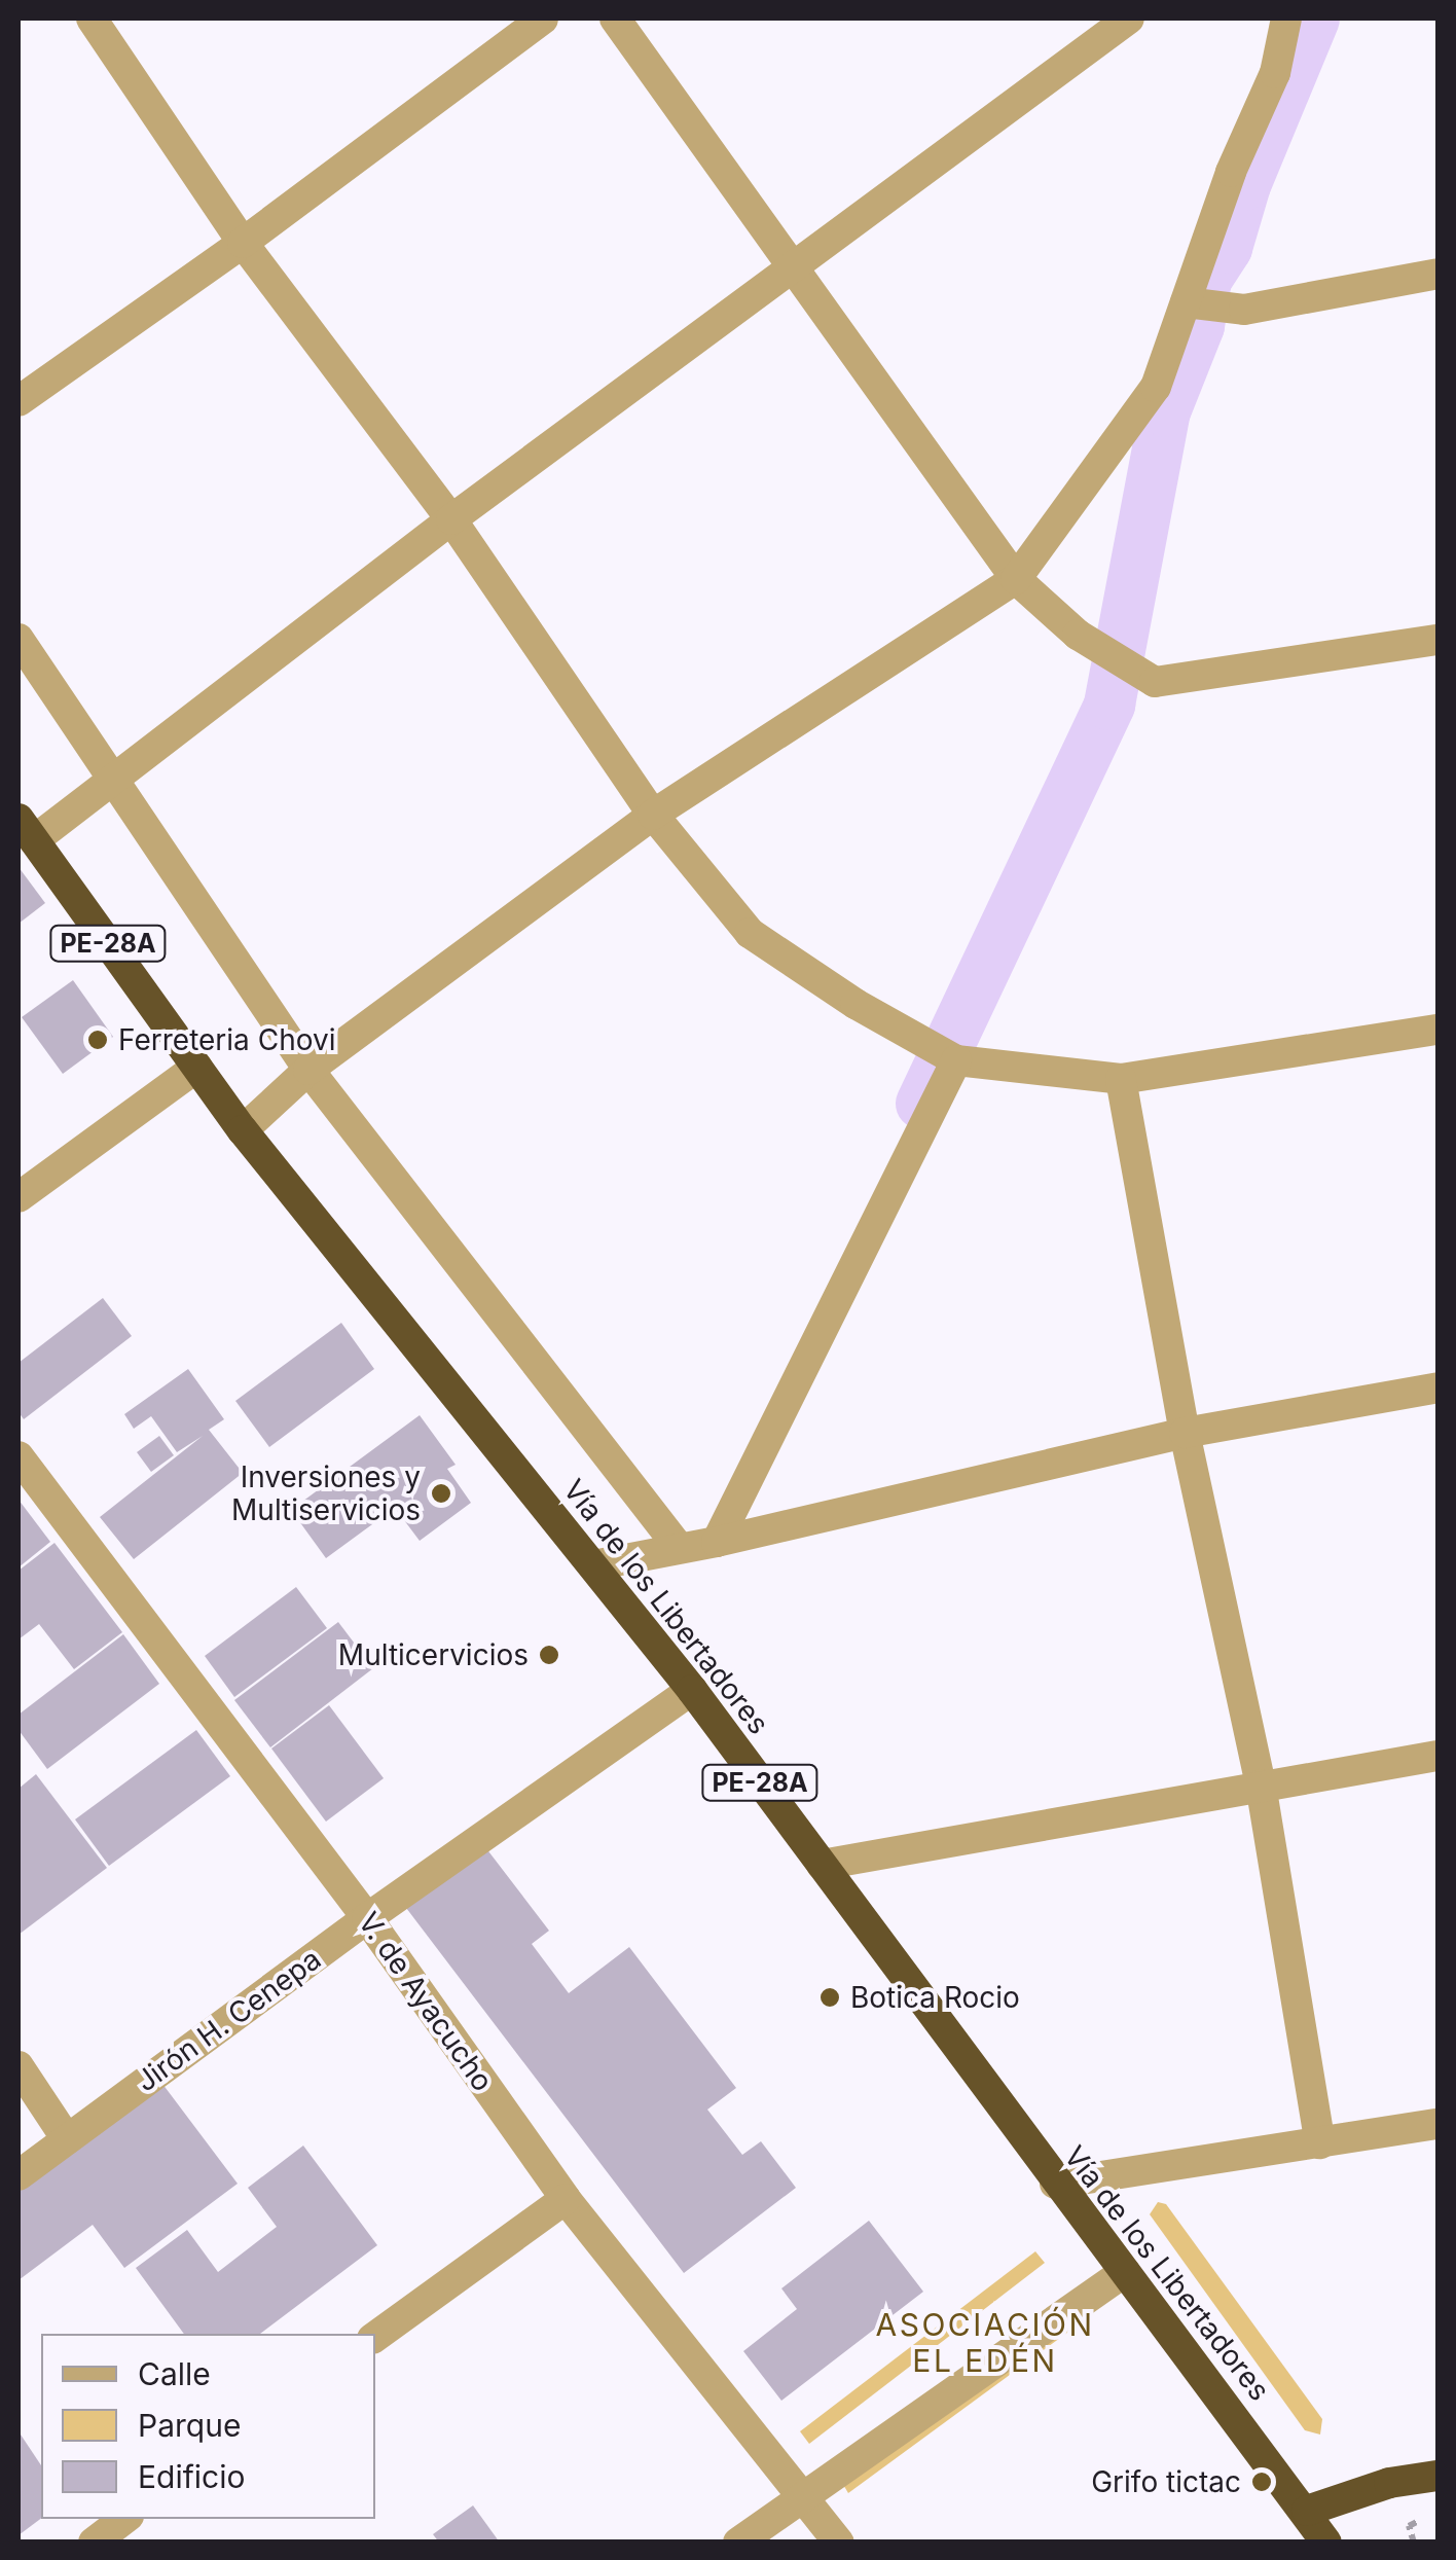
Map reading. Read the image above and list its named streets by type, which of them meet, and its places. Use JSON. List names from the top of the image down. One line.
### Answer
{"streets":{"highway":["PE-28A","Vía de los Libertadores"],"street":["V. de Ayacucho","Jirón H. Cenepa"]},"crossings":[["Vía de los Libertadores","Jirón H. Cenepa"],["V. de Ayacucho","Jirón H. Cenepa"]],"districts":["ASOCIACIÓN EL EDÉN"],"places":["Ferreteria Chovi","Inversiones y Multiservicios","Multicervicios","Botica Rocio","Grifo tictac"],"legend":["Calle","Parque","Edificio"]}
